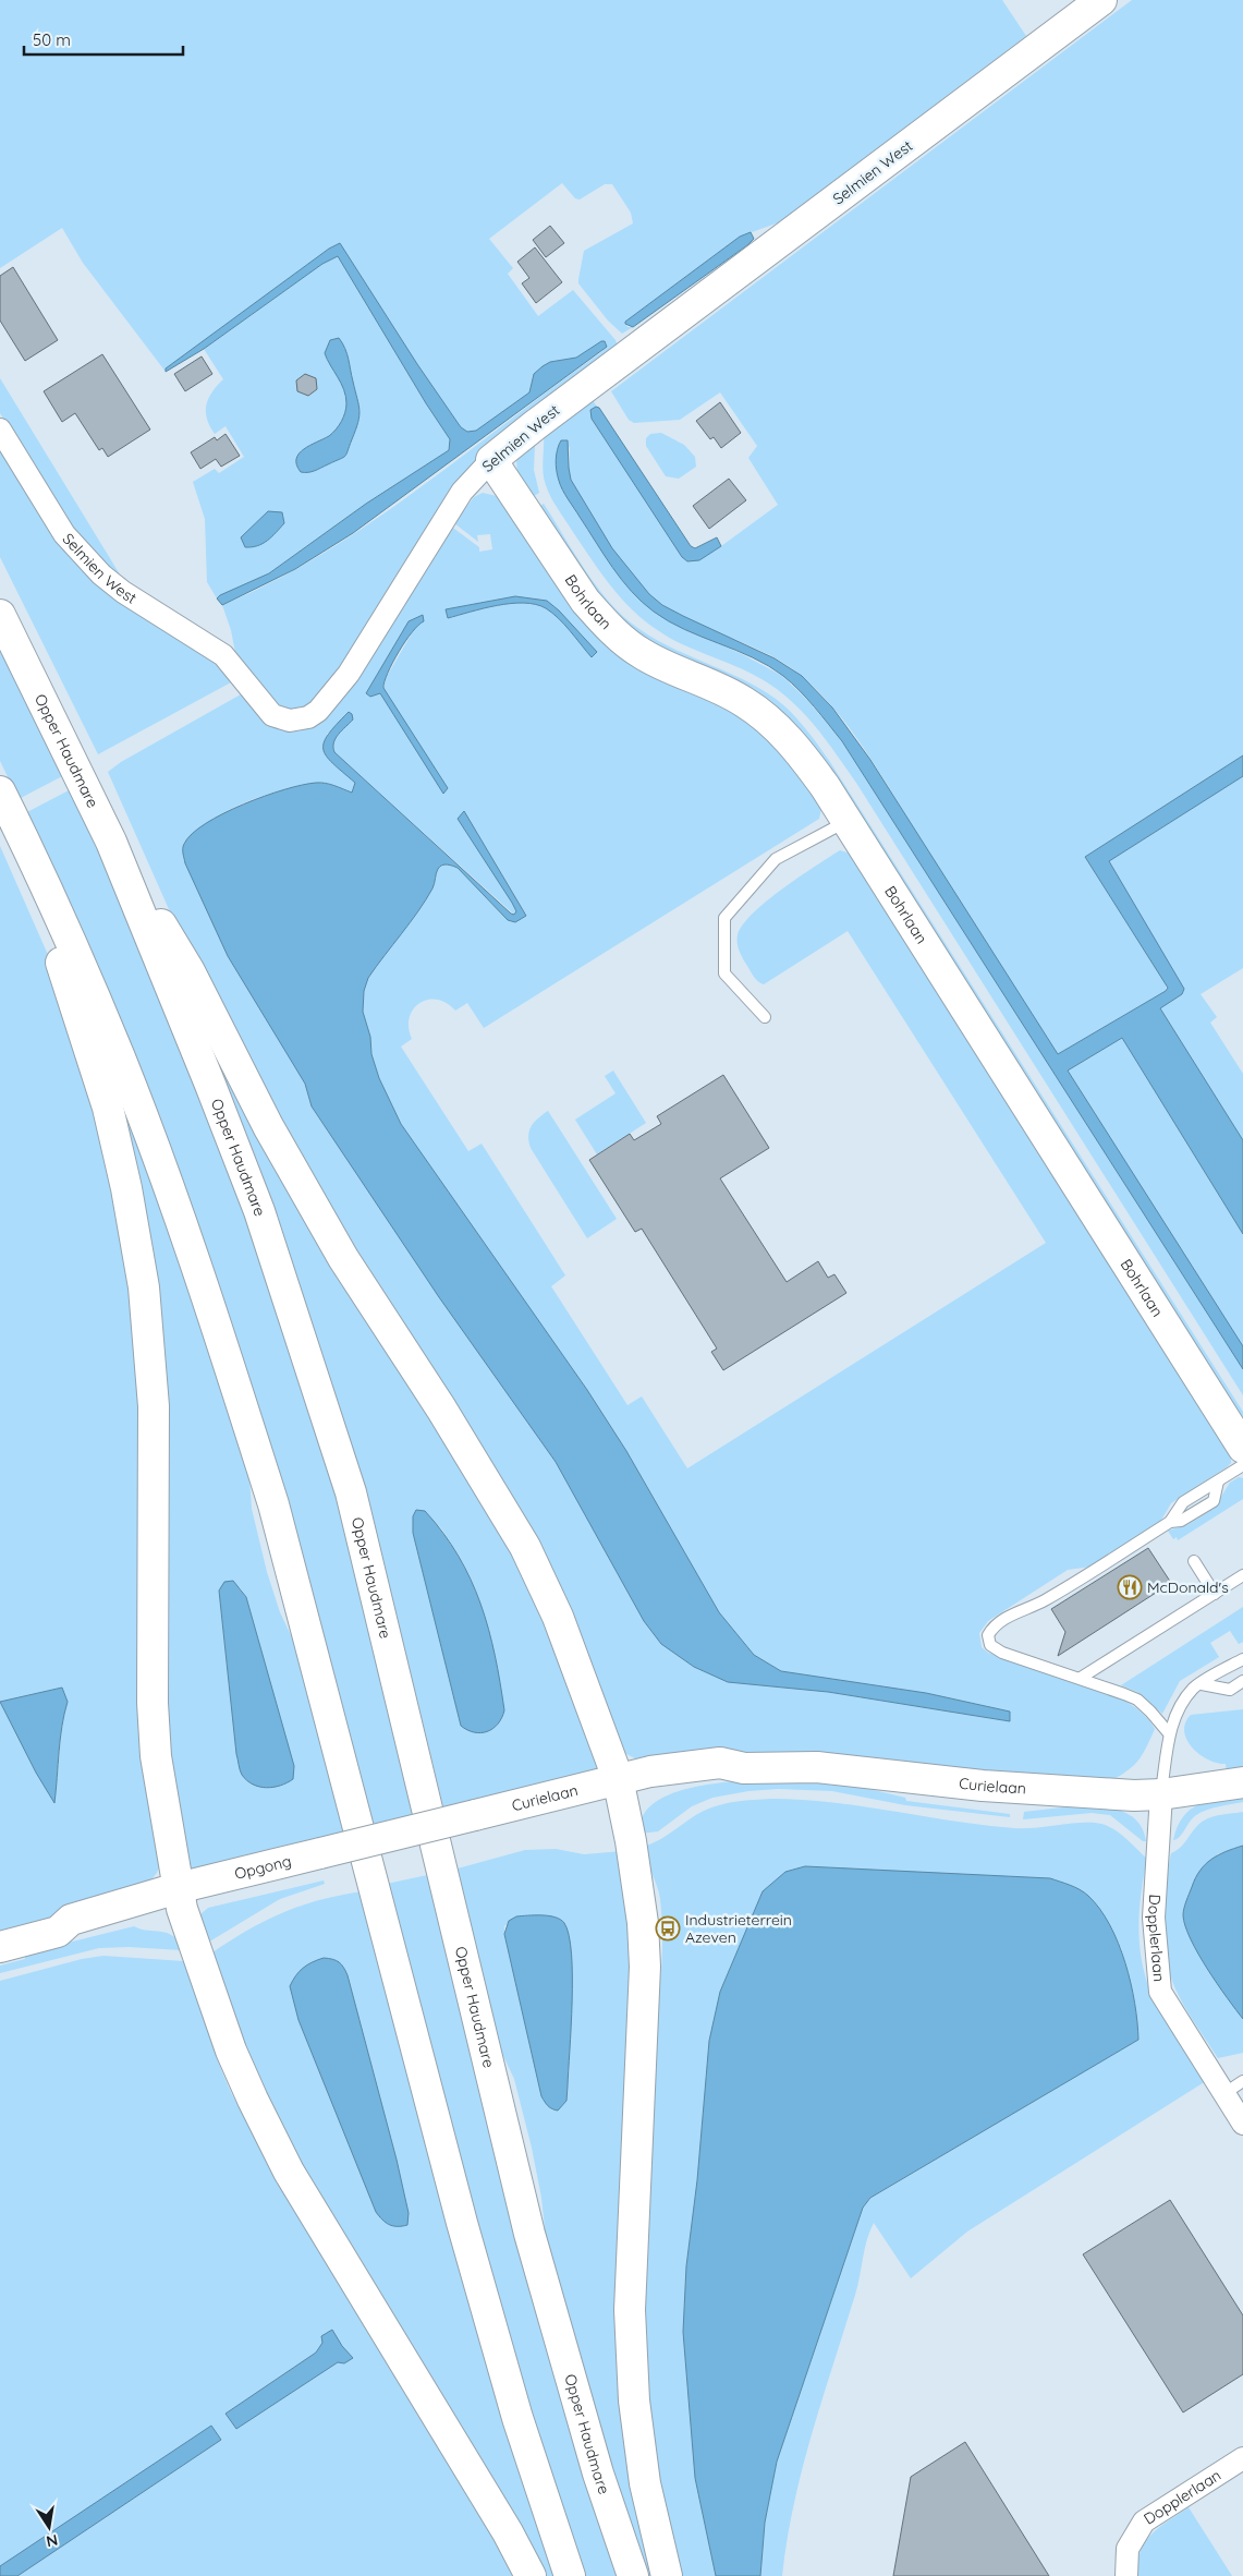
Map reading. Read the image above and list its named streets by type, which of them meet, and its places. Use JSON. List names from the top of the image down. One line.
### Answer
{"streets":{"main road":["Selmien West","Bohrlaan","Opper Haudmare","Curielaan","Opgong"],"street":["Dopplerlaan"]},"crossings":[["Selmien West","Bohrlaan"],["Curielaan","Opgong"],["Curielaan","Dopplerlaan"]],"places":{"restaurant":["McDonald's"],"bus stop":["Industrieterrein Azeven"]},"scale_bar":"50 m","north":"bottom"}
